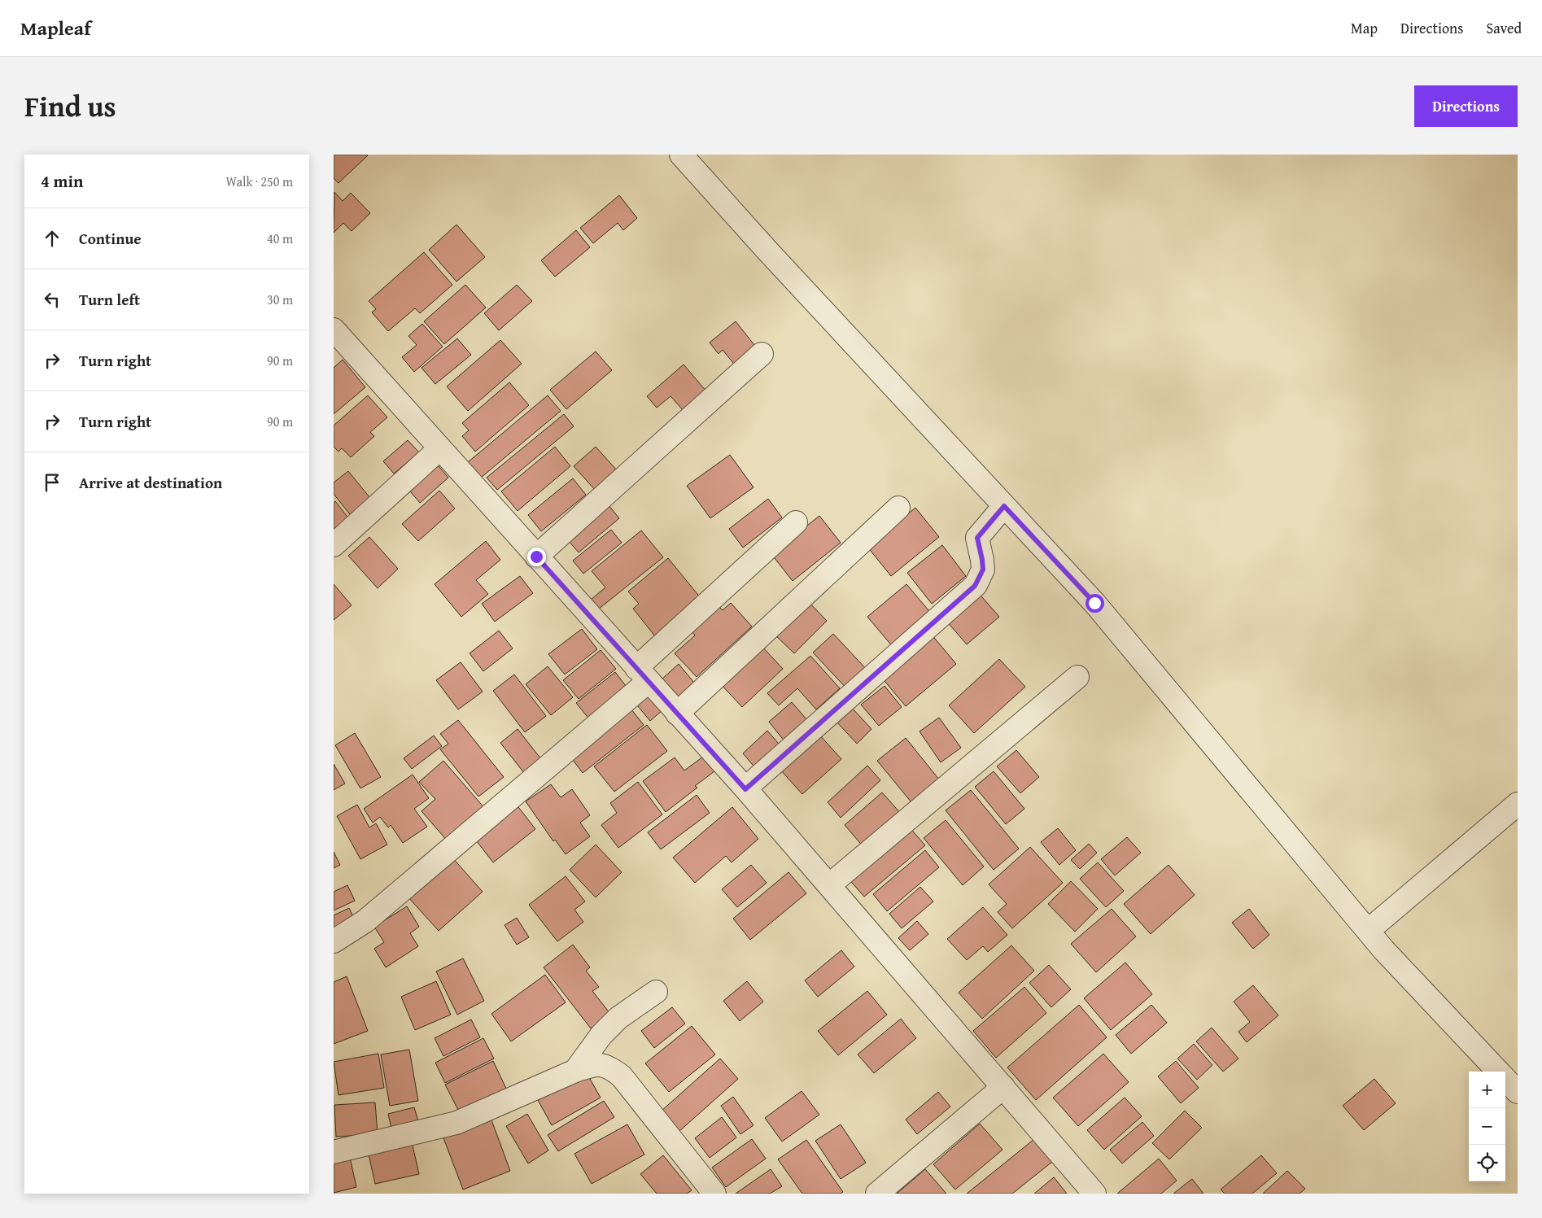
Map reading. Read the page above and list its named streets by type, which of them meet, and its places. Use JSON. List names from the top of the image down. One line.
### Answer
{"page":{"header":"Mapleaf","nav":["Map","Directions","Saved"],"title":"Find us","buttons":"Directions","heading":["4 min","Walk · 250 m"],"list":[["Continue","40 m"],["Turn left","30 m"],["Turn right","90 m"],["Turn right","90 m"],"Arrive at destination"],"map_buttons":["+","−"]}}
